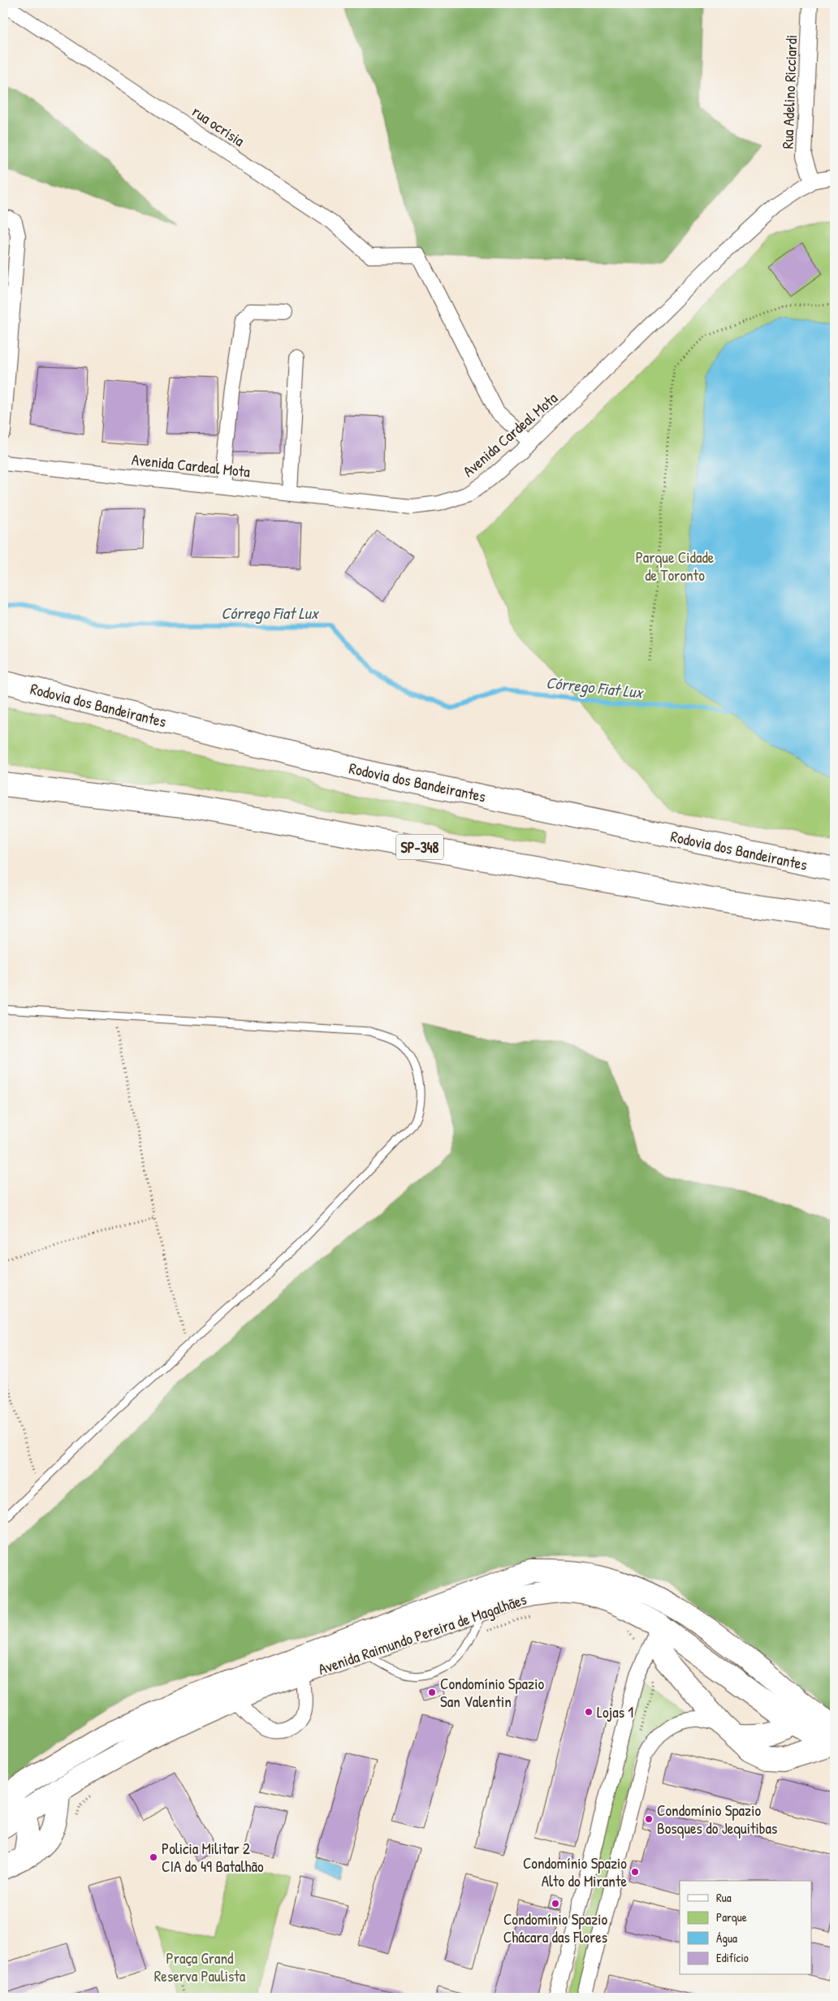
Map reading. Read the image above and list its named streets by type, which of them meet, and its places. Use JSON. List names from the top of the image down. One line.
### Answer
{"streets":{"main road":["Rodovia dos Bandeirantes","SP-348","Avenida Raimundo Pereira de Magalhães"],"street":["Rua Adelino Ricciardi","rua ocrisia","Avenida Cardeal Mota"]},"crossings":[["Rua Adelino Ricciardi","Avenida Cardeal Mota"],["rua ocrisia","Avenida Cardeal Mota"]],"water":["Córrego Fiat Lux"],"parks":["Parque Cidade de Toronto","Praça Grand Reserva Paulista"],"places":["Condomínio Spazio San Valentin","Lojas 1","Condomínio Spazio Bosques do Jequitibas","Policia Militar 2 CIA do 49 Batalhão","Condomínio Spazio Alto do Mirante","Condomínio Spazio Chácara das Flores"],"legend":["Rua","Parque","Água","Edifício"]}
